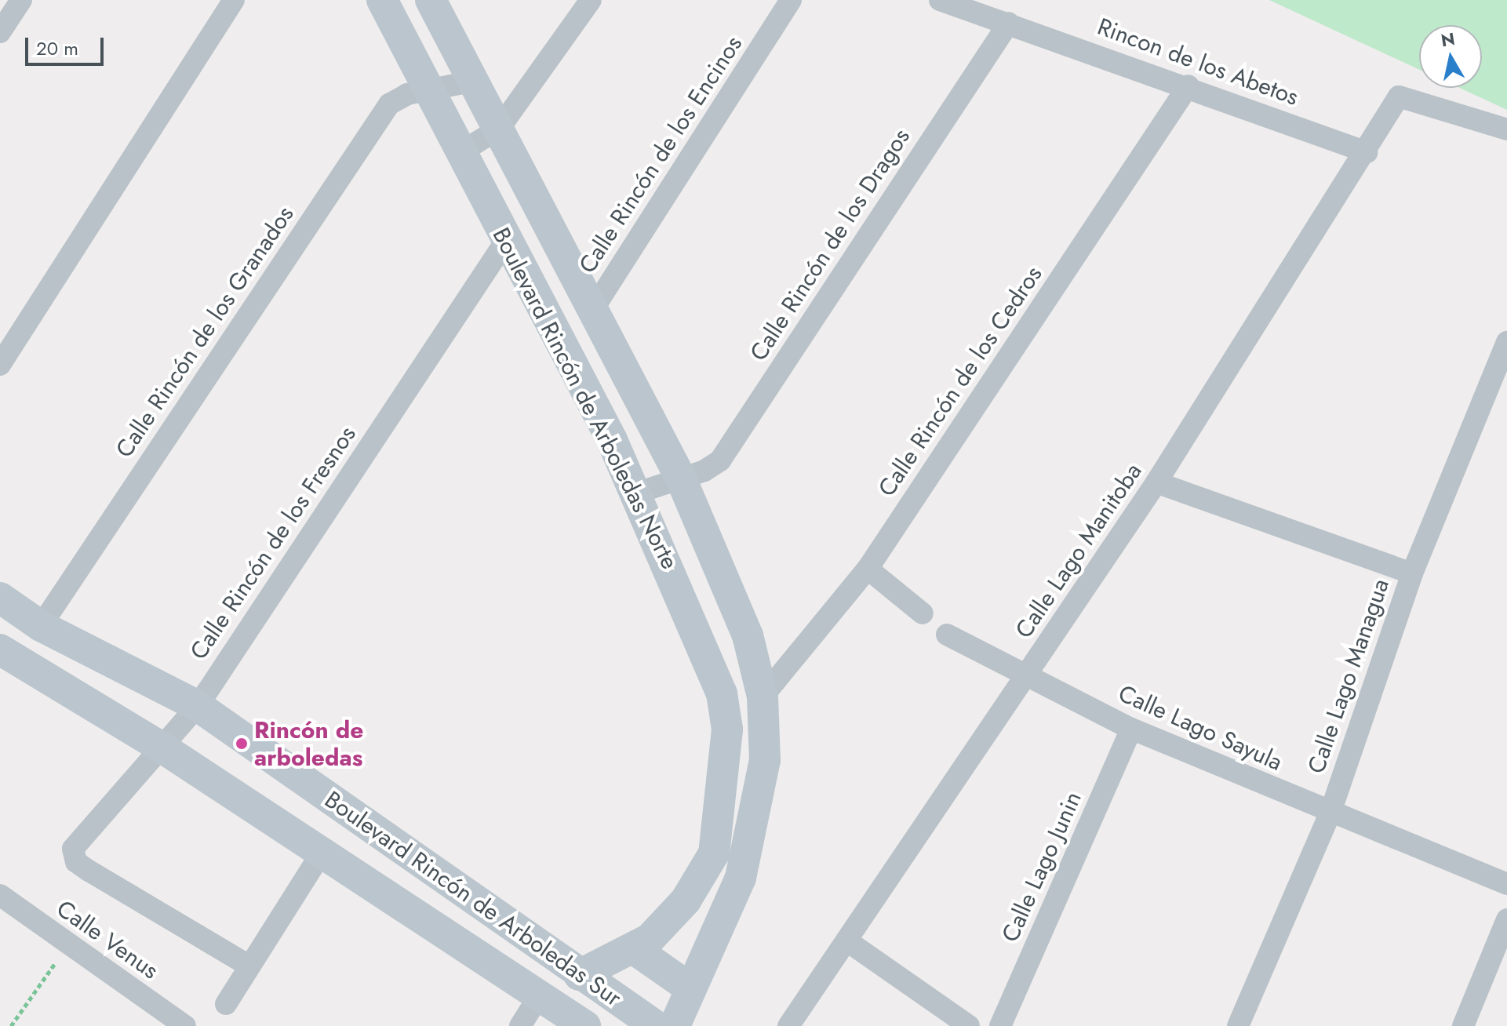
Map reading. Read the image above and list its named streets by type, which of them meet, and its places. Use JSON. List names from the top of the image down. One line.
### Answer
{"streets":{"street":["Rincon de los Abetos","Calle Rincón de los Encinos","Calle Rincón de los Dragos","Calle Rincón de los Granados","Calle Rincón de los Cedros","Boulevard Rincón de Arboledas Norte","Calle Rincón de los Fresnos","Calle Lago Manitoba","Calle Lago Managua","Calle Lago Sayula","Calle Lago Junin","Boulevard Rincón de Arboledas Sur","Calle Venus"]},"crossings":[["Rincon de los Abetos","Calle Rincón de los Dragos"],["Rincon de los Abetos","Calle Rincón de los Cedros"],["Rincon de los Abetos","Calle Lago Manitoba"],["Calle Rincón de los Encinos","Boulevard Rincón de Arboledas Norte"],["Calle Rincón de los Dragos","Boulevard Rincón de Arboledas Norte"],["Calle Rincón de los Granados","Boulevard Rincón de Arboledas Norte"],["Calle Rincón de los Granados","Boulevard Rincón de Arboledas Sur"],["Calle Rincón de los Cedros","Boulevard Rincón de Arboledas Norte"],["Boulevard Rincón de Arboledas Norte","Calle Rincón de los Fresnos"],["Boulevard Rincón de Arboledas Norte","Boulevard Rincón de Arboledas Sur"],["Calle Rincón de los Fresnos","Boulevard Rincón de Arboledas Sur"],["Calle Lago Manitoba","Calle Lago Sayula"],["Calle Lago Managua","Calle Lago Sayula"],["Calle Lago Sayula","Calle Lago Junin"]],"places":["Rincón de arboledas"],"scale_bar":"20 m","north":"top"}
